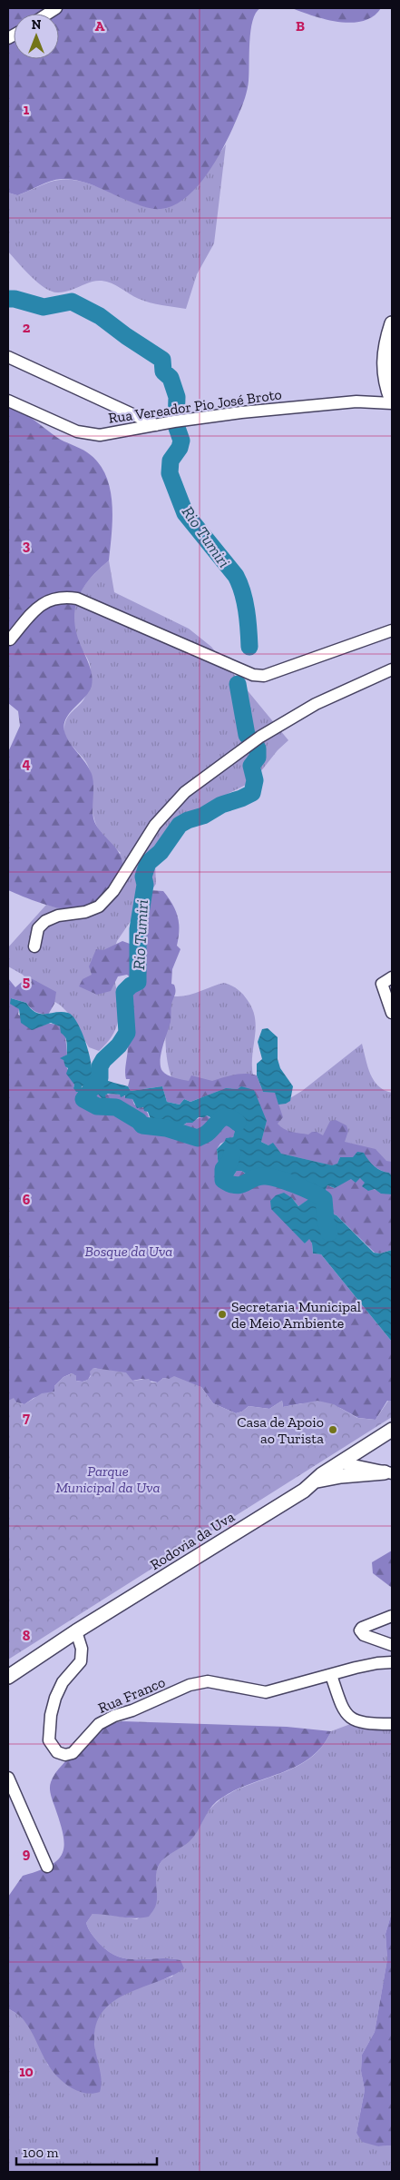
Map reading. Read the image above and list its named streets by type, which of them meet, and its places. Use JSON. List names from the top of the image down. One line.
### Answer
{"streets":{"street":["Rua Vereador Pio José Broto","Rodovia da Uva","Rua Franco"]},"crossings":[["Rodovia da Uva","Rua Franco"]],"water":["Rio Tumiri"],"parks":["Bosque da Uva","Parque Municipal da Uva"],"places":["Secretaria Municipal de Meio Ambiente","Casa de Apoio ao Turista"],"scale_bar":"100 m","north":"top","grid":{"columns":["A","B"],"rows":["1","2","3","4","5","6","7","8","9","10"]}}
